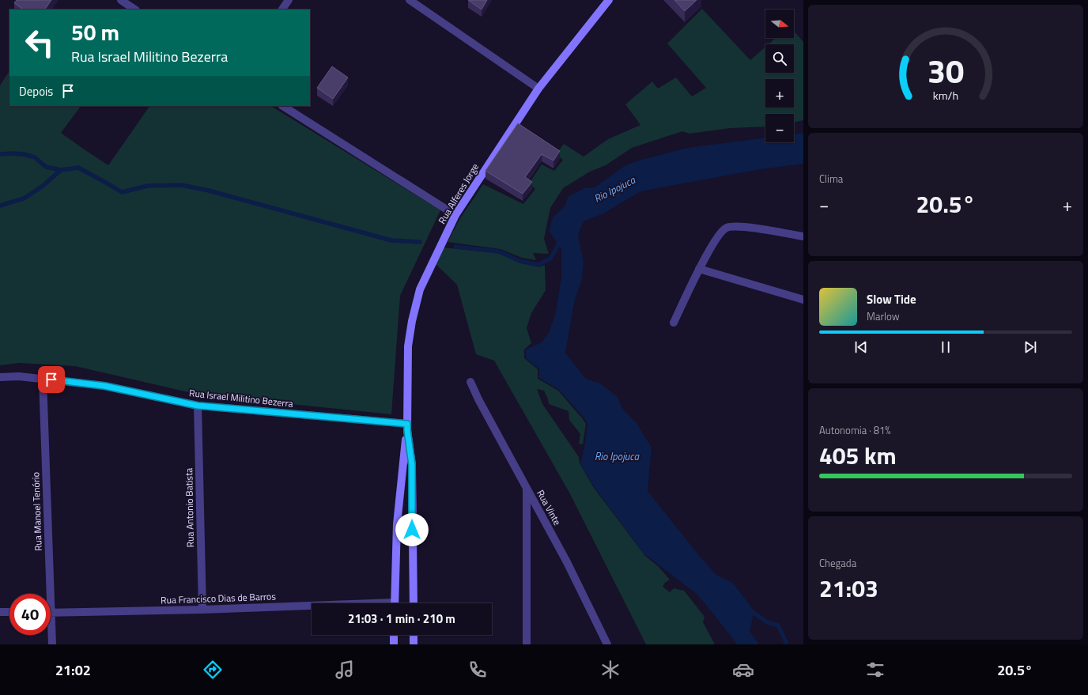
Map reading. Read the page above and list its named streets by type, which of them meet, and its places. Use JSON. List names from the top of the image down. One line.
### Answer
{"streets":{"street":["Rua Alferes Jorge","Rua Israel Militino Bezerra","Rua Antonio Batista","Rua Vinte","Rua Manoel Tenório","Rua Francisco Dias de Barros"]},"crossings":[["Rua Alferes Jorge","Rua Israel Militino Bezerra"],["Rua Israel Militino Bezerra","Rua Antonio Batista"],["Rua Israel Militino Bezerra","Rua Manoel Tenório"],["Rua Antonio Batista","Rua Francisco Dias de Barros"]],"water":["Rio Ipojuca"],"north":"right","page":{"map_buttons":["+","−"],"turn":["50 m","Rua Israel Militino Bezerra"],"then":"Depois","tile":["Clima",["Autonomia · 81%","405 km"],["Chegada","21:03"]],"heat":["−","20.5°","+"],"song":["Slow Tide","Marlow"],"limit":"40","trip":"21:03 · 1 min · 210 m","tabs":["21:02","20.5°"],"gauge":["30","km/h"]}}
